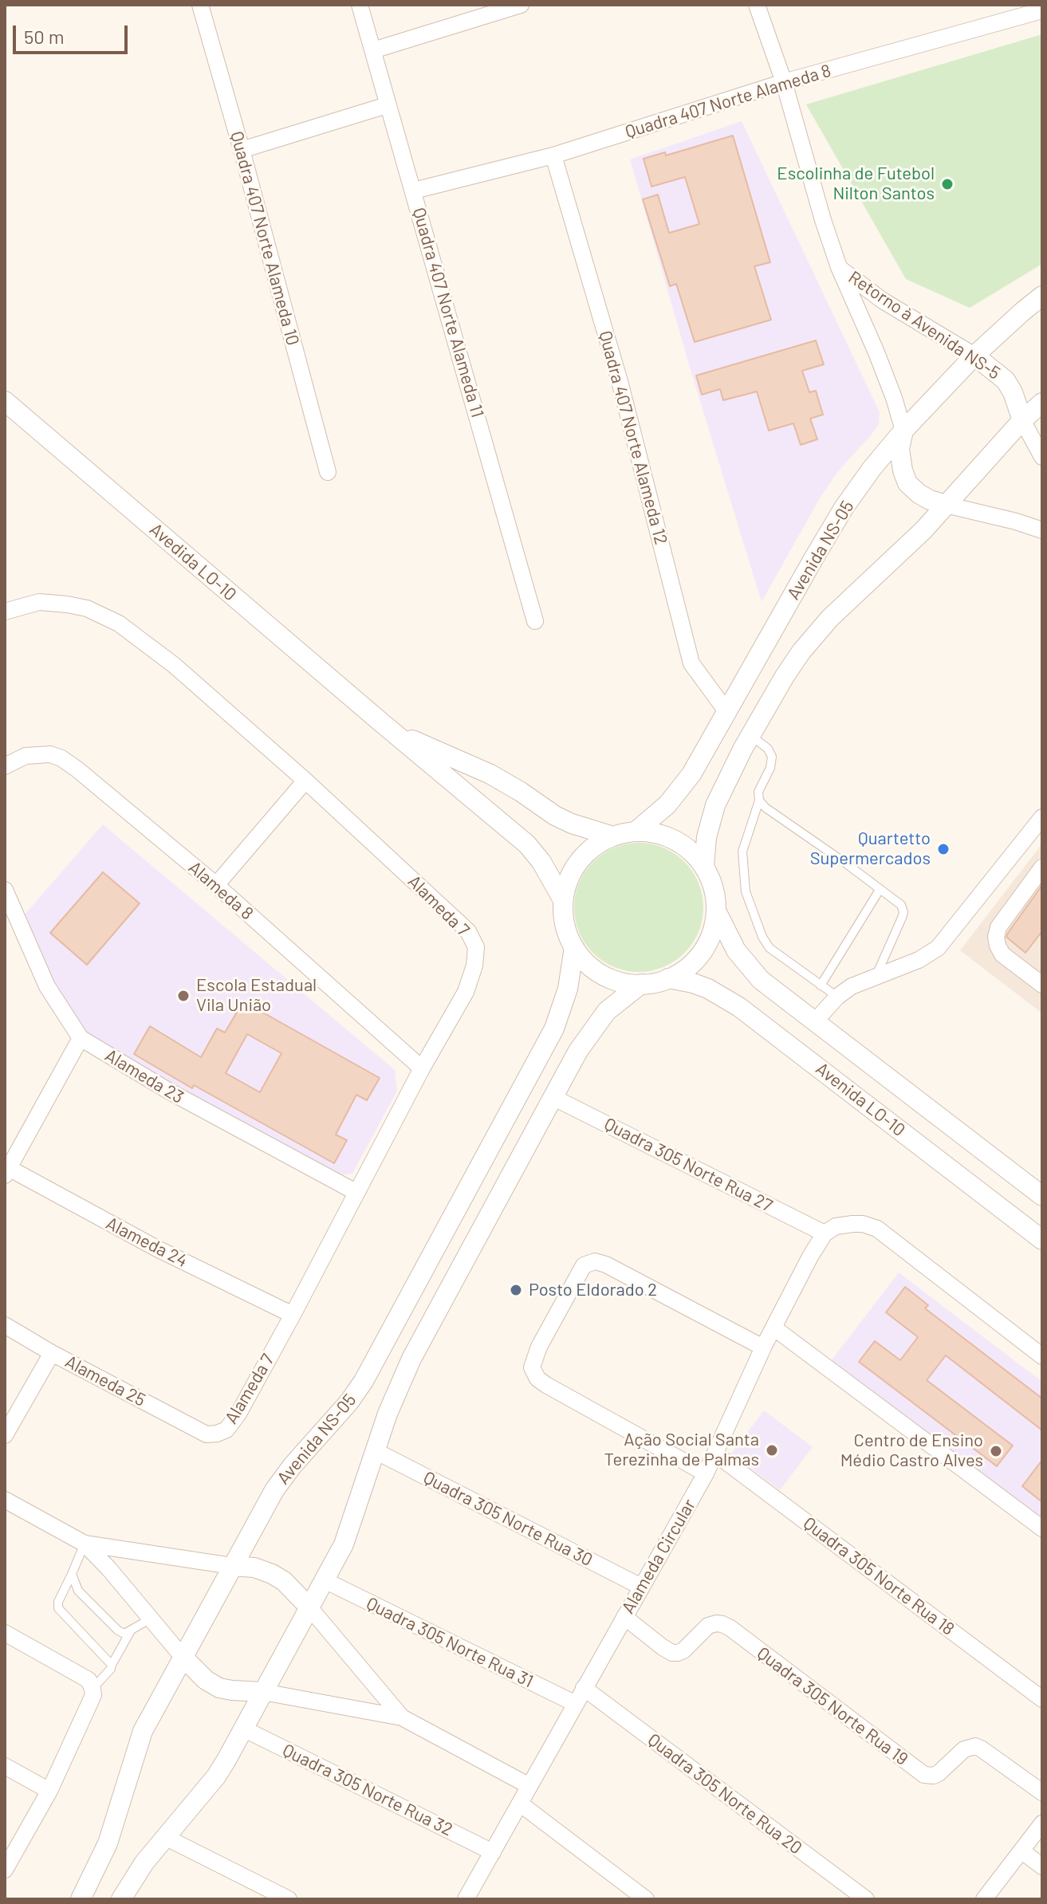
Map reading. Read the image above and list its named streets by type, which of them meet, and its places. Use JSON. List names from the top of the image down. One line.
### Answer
{"streets":{"street":["Quadra 407 Norte Alameda 8","Quadra 407 Norte Alameda 10","Quadra 407 Norte Alameda 11","Retorno à Avenida NS-5","Quadra 407 Norte Alameda 12","Avenida NS-05","Avedida LO-10","Alameda 8","Alameda 7","Alameda 23","Avenida LO-10","Quadra 305 Norte Rua 27","Alameda 24","Alameda 25","Quadra 305 Norte Rua 30","Alameda Circular","Quadra 305 Norte Rua 18","Quadra 305 Norte Rua 31","Quadra 305 Norte Rua 19","Quadra 305 Norte Rua 32","Quadra 305 Norte Rua 20"]},"crossings":[["Quadra 407 Norte Alameda 8","Quadra 407 Norte Alameda 11"],["Quadra 407 Norte Alameda 8","Quadra 407 Norte Alameda 12"],["Retorno à Avenida NS-5","Avenida NS-05"],["Quadra 407 Norte Alameda 12","Avenida NS-05"],["Avenida NS-05","Avedida LO-10"],["Avenida NS-05","Avenida LO-10"],["Avenida NS-05","Quadra 305 Norte Rua 27"],["Avenida NS-05","Quadra 305 Norte Rua 30"],["Avenida NS-05","Quadra 305 Norte Rua 31"],["Avenida NS-05","Quadra 305 Norte Rua 32"],["Avedida LO-10","Avenida LO-10"],["Alameda 8","Alameda 7"],["Alameda 7","Alameda 23"],["Alameda 7","Alameda 24"],["Alameda 7","Alameda 25"],["Quadra 305 Norte Rua 27","Alameda Circular"],["Quadra 305 Norte Rua 30","Alameda Circular"],["Alameda Circular","Quadra 305 Norte Rua 18"],["Alameda Circular","Quadra 305 Norte Rua 31"],["Alameda Circular","Quadra 305 Norte Rua 19"],["Alameda Circular","Quadra 305 Norte Rua 32"],["Alameda Circular","Quadra 305 Norte Rua 20"]],"places":["Escolinha de Futebol Nilton Santos","Quartetto Supermercados","Escola Estadual Vila União","Posto Eldorado 2","Ação Social Santa Terezinha de Palmas","Centro de Ensino Médio Castro Alves"],"scale_bar":"50 m"}
